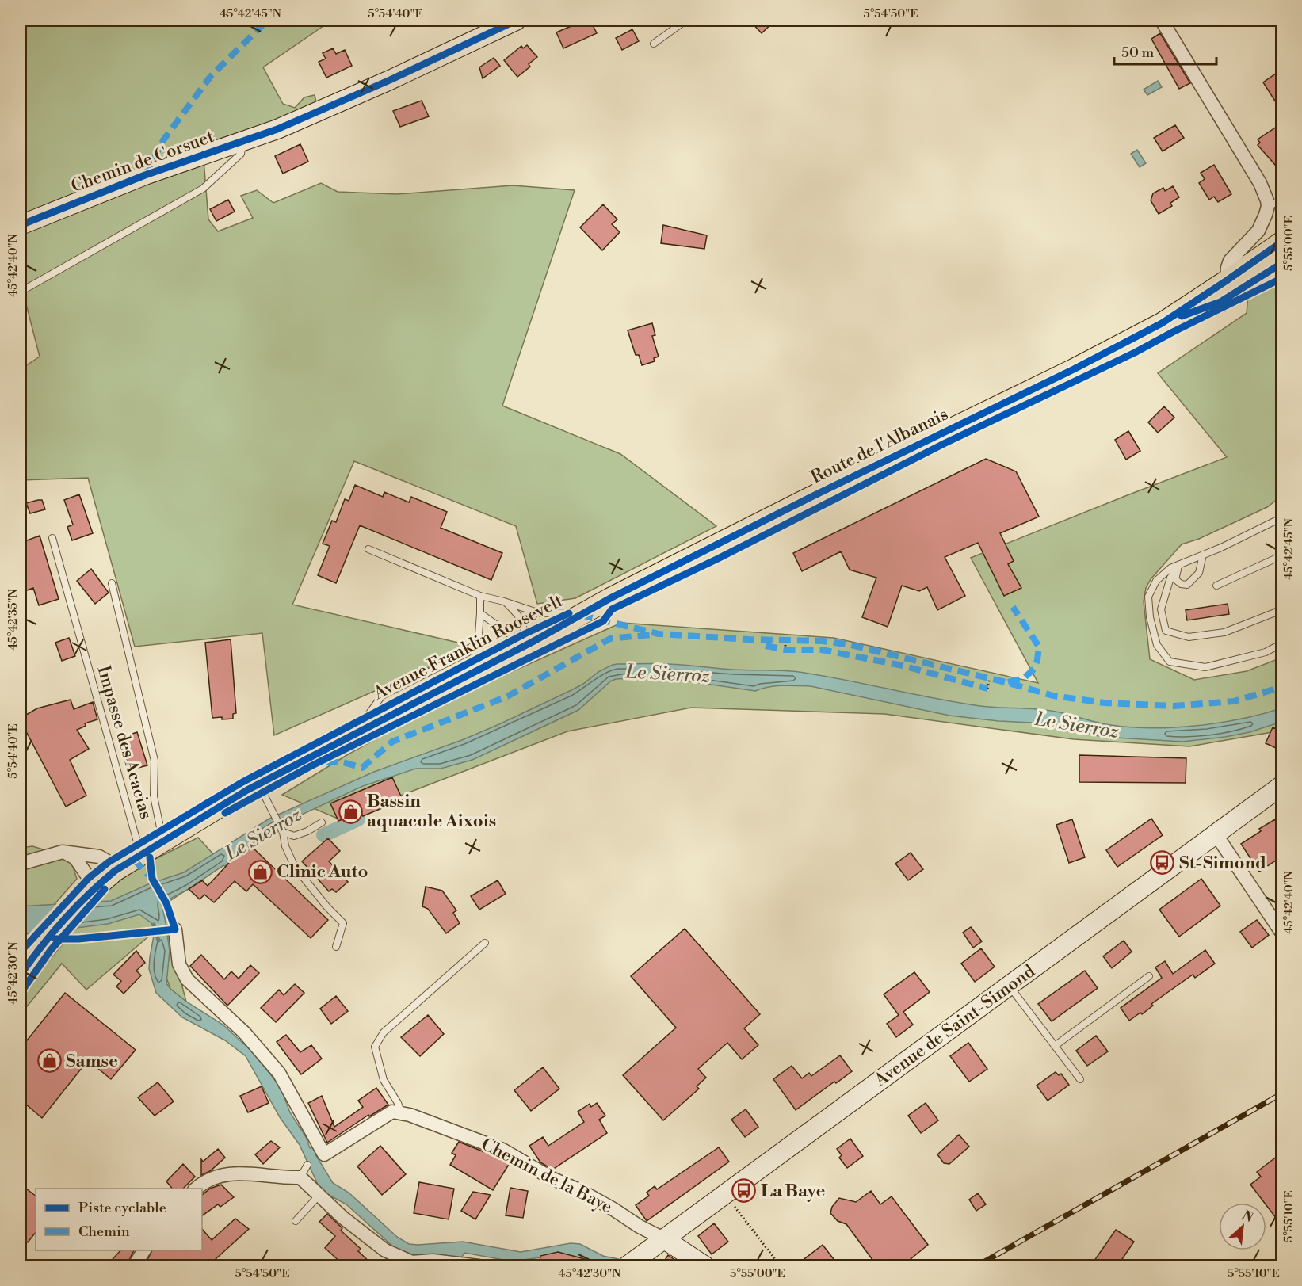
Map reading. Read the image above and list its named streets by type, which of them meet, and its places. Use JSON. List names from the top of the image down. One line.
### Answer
{"streets":{"main road":["Chemin de Corsuet","Route de l'Albanais","Avenue Franklin Roosevelt","Avenue de Saint-Simond","Chemin de la Baye"],"lane":["Impasse des Acacias"]},"crossings":[["Route de l'Albanais","Avenue Franklin Roosevelt"],["Avenue Franklin Roosevelt","Impasse des Acacias"],["Avenue de Saint-Simond","Chemin de la Baye"]],"water":["Le Sierroz"],"places":{"shop":["Bassin aquacole Aixois","Clinic Auto","Samse"],"bus stop":["St-Simond","La Baye"]},"legend":["Piste cyclable","Chemin"],"scale_bar":"50 m","north":"top right","coordinates":["45°42'45\"N","5°54'40\"E","5°54'50\"E","5°55'00\"E","45°42'40\"N","45°42'35\"N","45°42'30\"N","5°55'10\"E"]}
